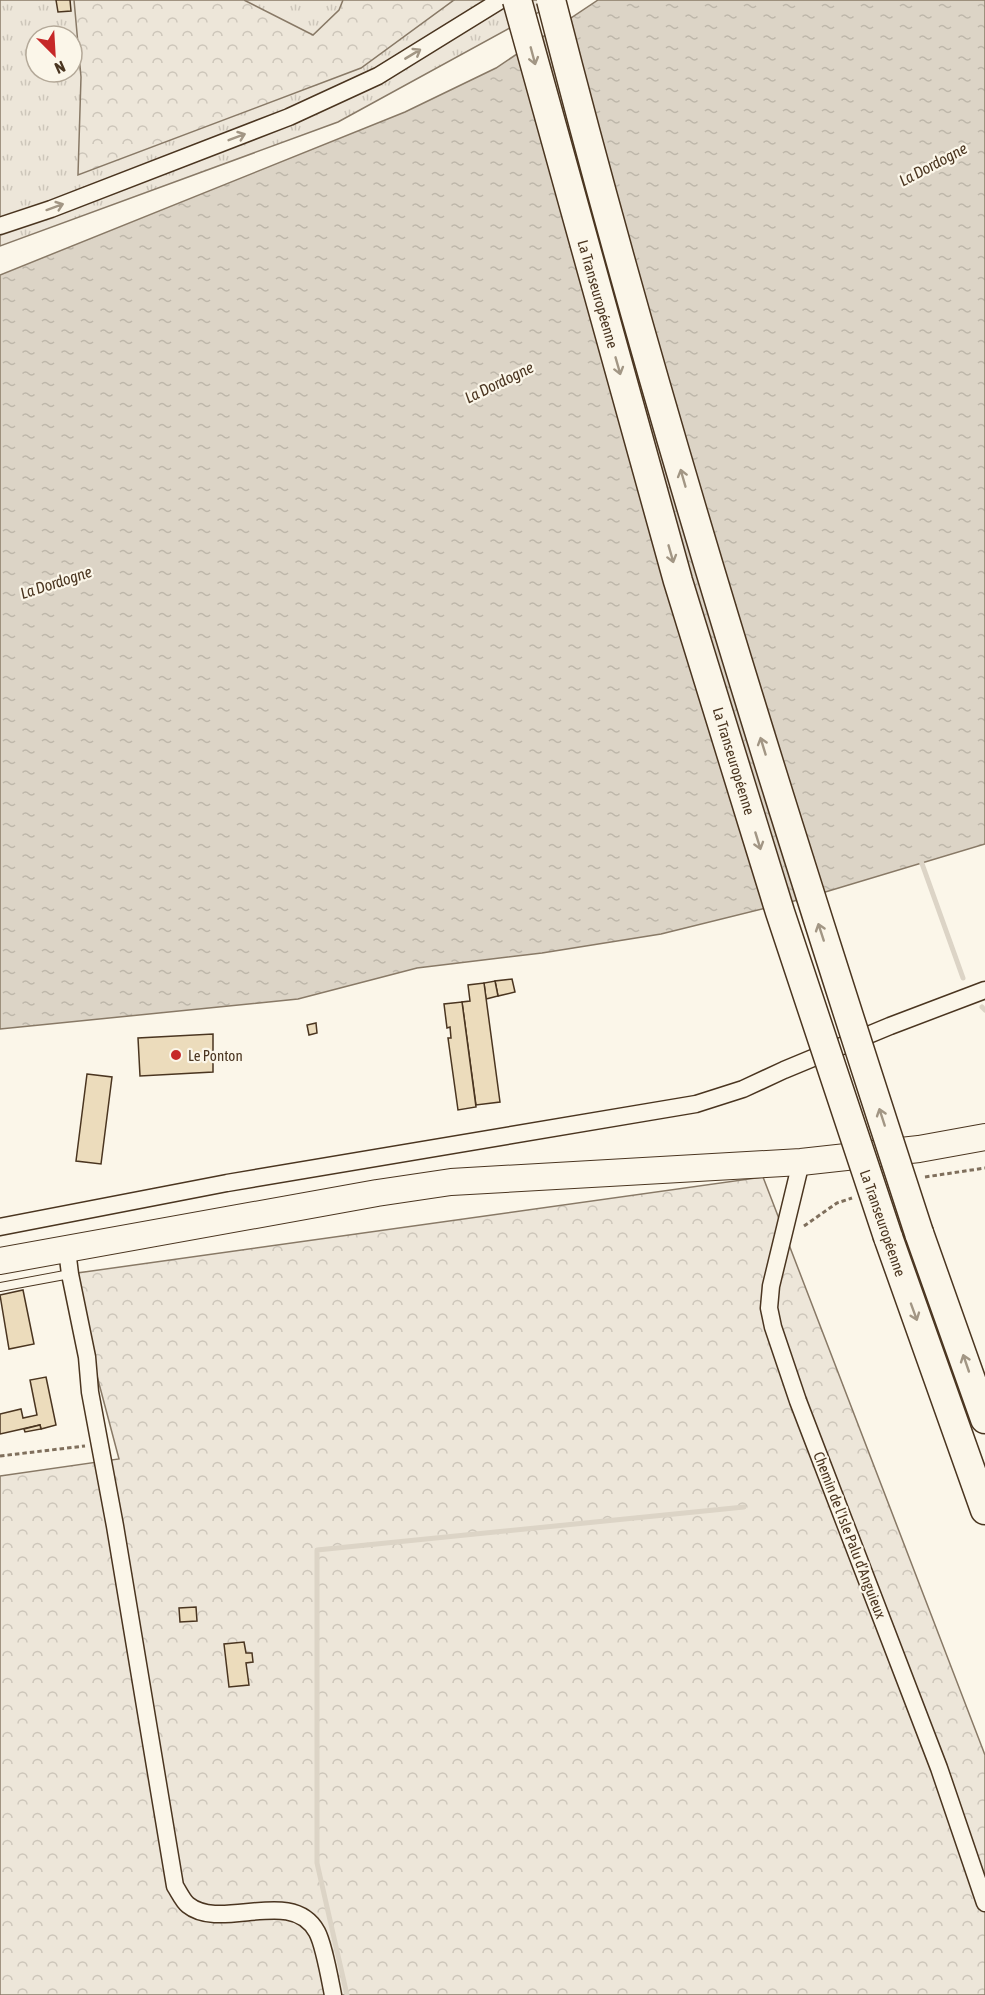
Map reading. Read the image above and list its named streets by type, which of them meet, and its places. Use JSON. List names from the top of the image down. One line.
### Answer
{"streets":{"highway":["La Transeuropéenne"],"street":["Chemin de l'Isle Palu d’Anguieux"]},"water":["La Dordogne"],"places":["Le Ponton"],"north":"bottom right"}
